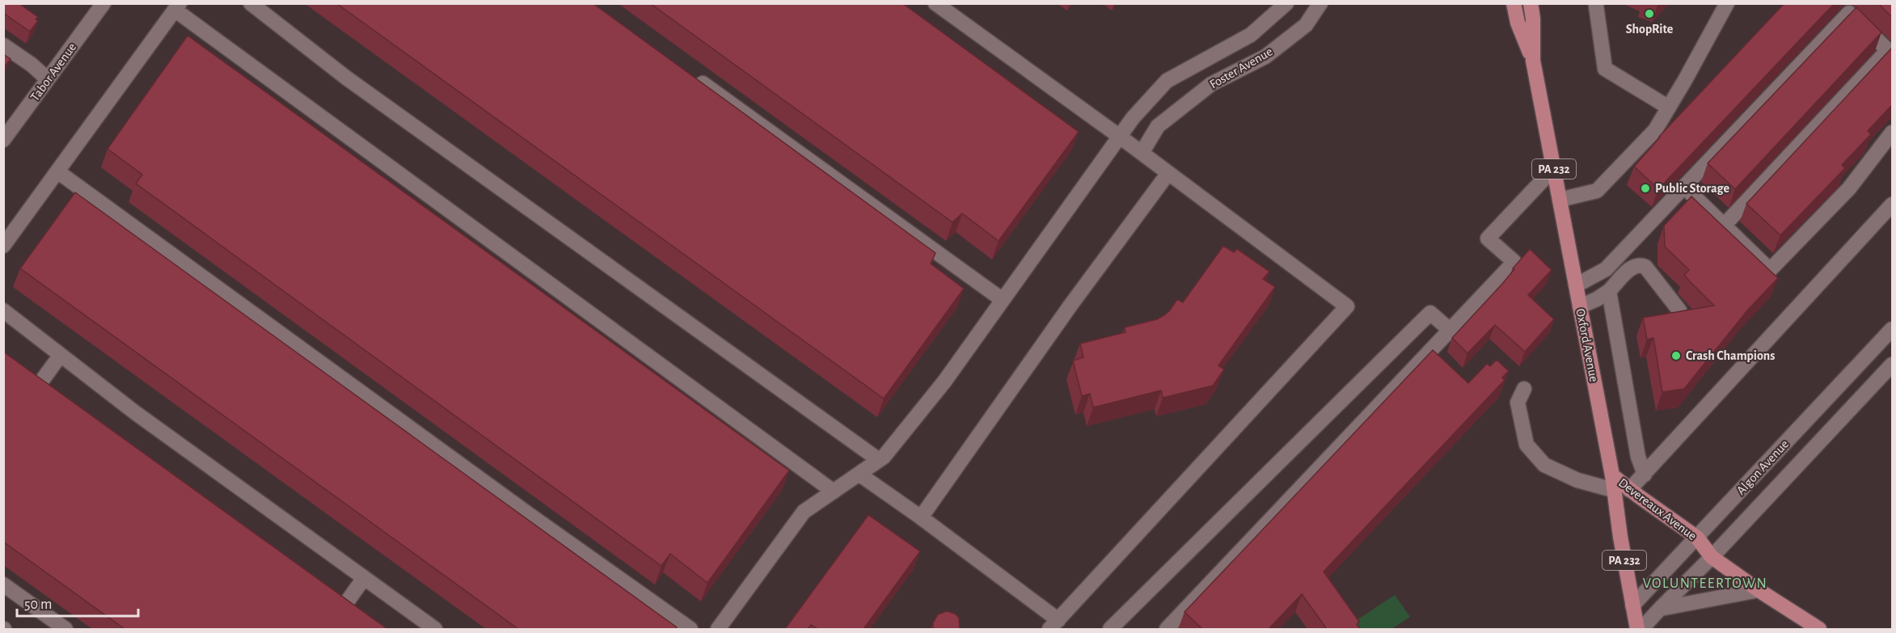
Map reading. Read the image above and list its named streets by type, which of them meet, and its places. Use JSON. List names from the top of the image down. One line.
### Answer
{"streets":{"main road":["PA 232","Oxford Avenue","Devereaux Avenue"],"street":["Foster Avenue","Tabor Avenue","Algon Avenue"]},"crossings":[["Oxford Avenue","Algon Avenue"],["Oxford Avenue","Devereaux Avenue"],["Algon Avenue","Devereaux Avenue"]],"districts":["VOLUNTEERTOWN"],"places":["ShopRite","Public Storage","Crash Champions"],"scale_bar":"50 m"}
